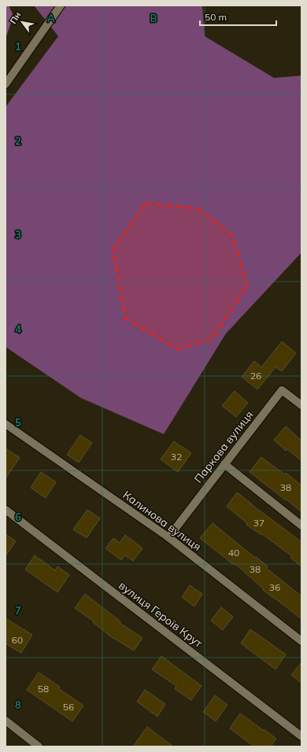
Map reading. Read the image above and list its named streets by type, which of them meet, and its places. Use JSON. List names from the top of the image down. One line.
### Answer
{"streets":{"street":["Паркова вулиця","Калинова вулиця","вулиця Героїв Крут"]},"crossings":[["Паркова вулиця","Калинова вулиця"]],"house_numbers":["26","32","38","37","40","38","36","60","58","56"],"scale_bar":"50 m","north":"top left","grid":{"columns":["A","B"],"rows":["1","2","3","4","5","6","7","8"]}}
